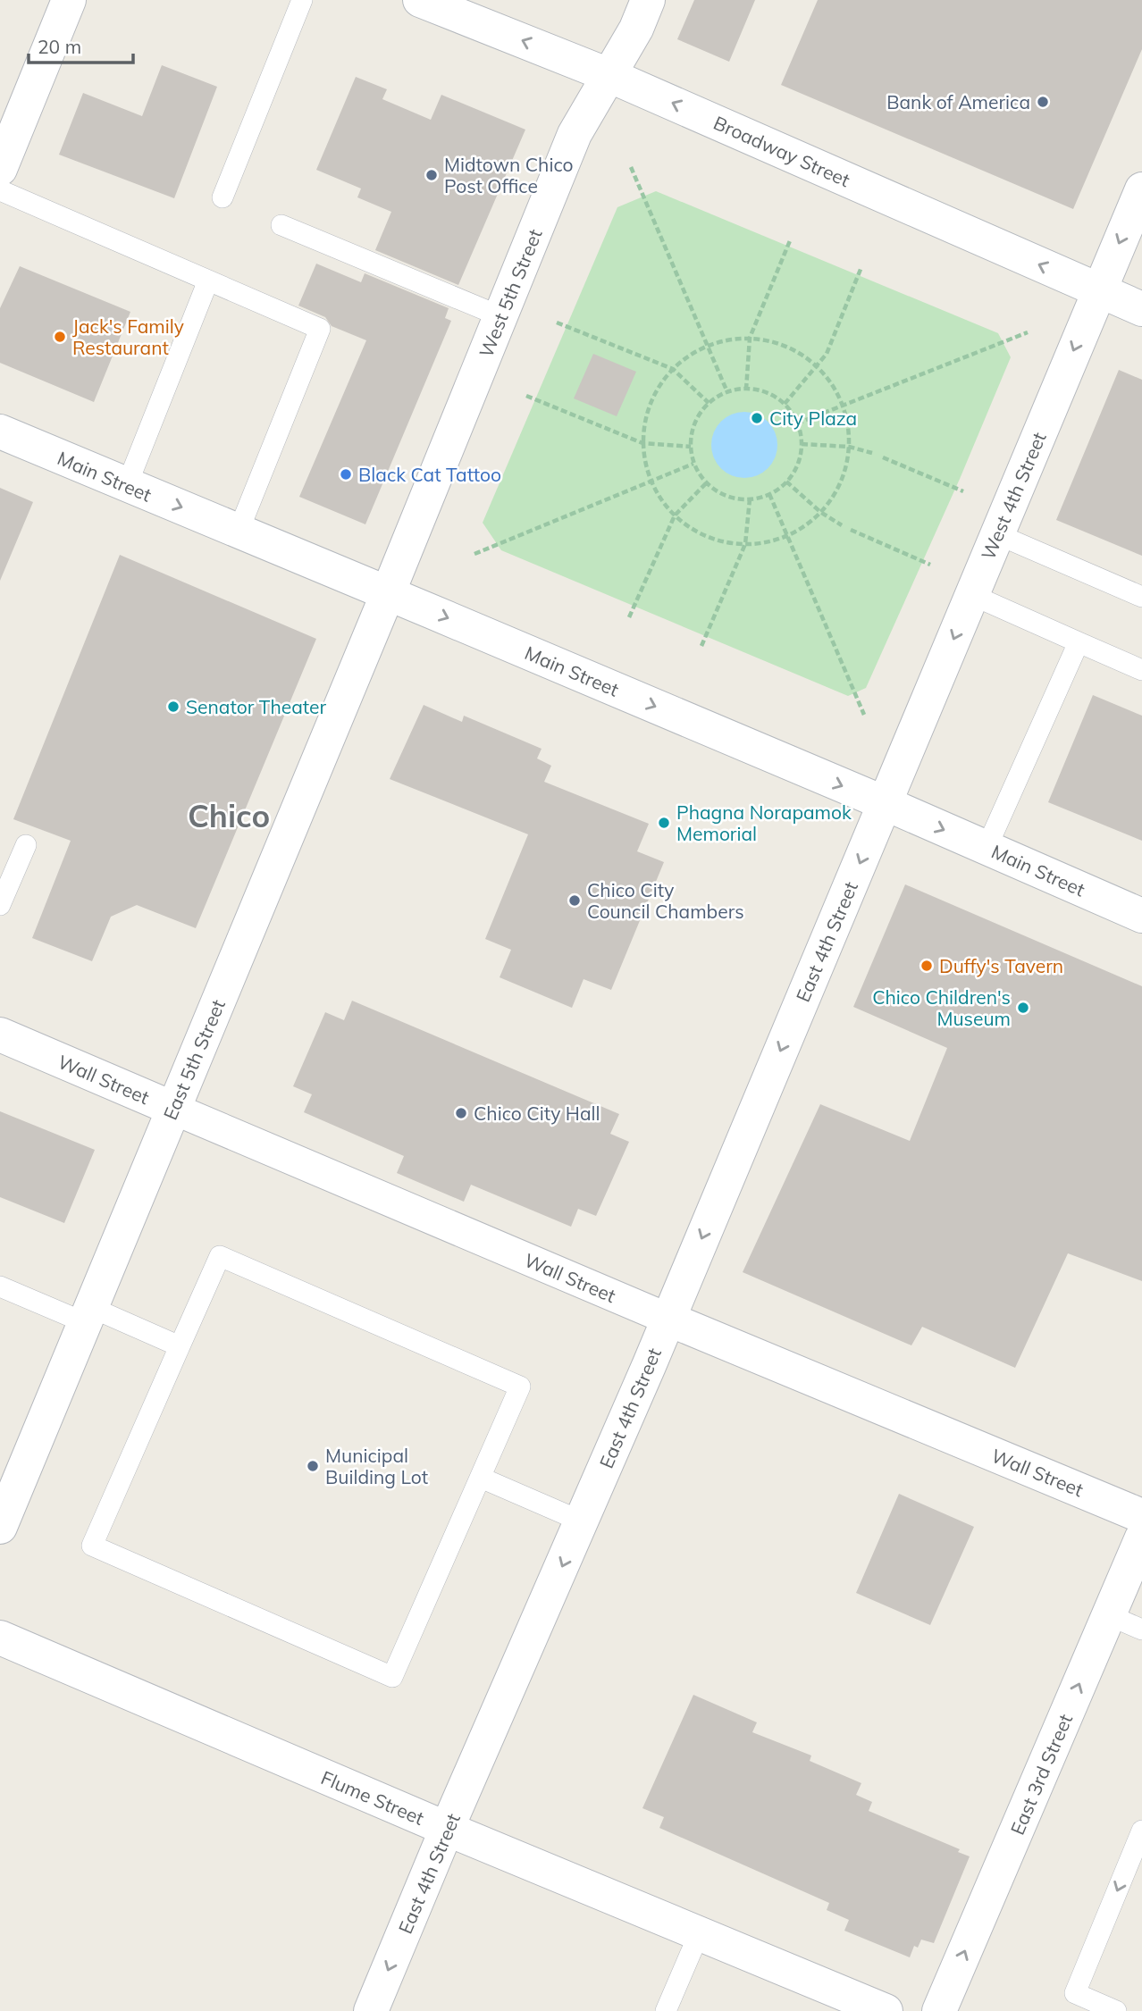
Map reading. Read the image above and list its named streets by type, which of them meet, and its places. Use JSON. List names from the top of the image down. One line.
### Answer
{"streets":{"street":["Broadway Street","West 5th Street","Main Street","West 4th Street","East 4th Street","East 5th Street","Wall Street","East 3rd Street","Flume Street"]},"crossings":[["Broadway Street","West 5th Street"],["Broadway Street","West 4th Street"],["West 5th Street","Main Street"],["West 5th Street","East 5th Street"],["Main Street","West 4th Street"],["Main Street","East 4th Street"],["Main Street","East 5th Street"],["West 4th Street","East 4th Street"],["East 4th Street","Wall Street"],["East 4th Street","Flume Street"],["East 5th Street","Wall Street"]],"one_way":["Broadway Street","Main Street","West 4th Street","East 4th Street","East 3rd Street"],"districts":["Chico"],"places":["Bank of America","Midtown Chico Post Office","Jack's Family Restaurant","City Plaza","Black Cat Tattoo","Senator Theater","Phagna Norapamok Memorial","Chico City Council Chambers","Duffy's Tavern","Chico Children's Museum","Chico City Hall","Municipal Building Lot"],"scale_bar":"20 m"}
